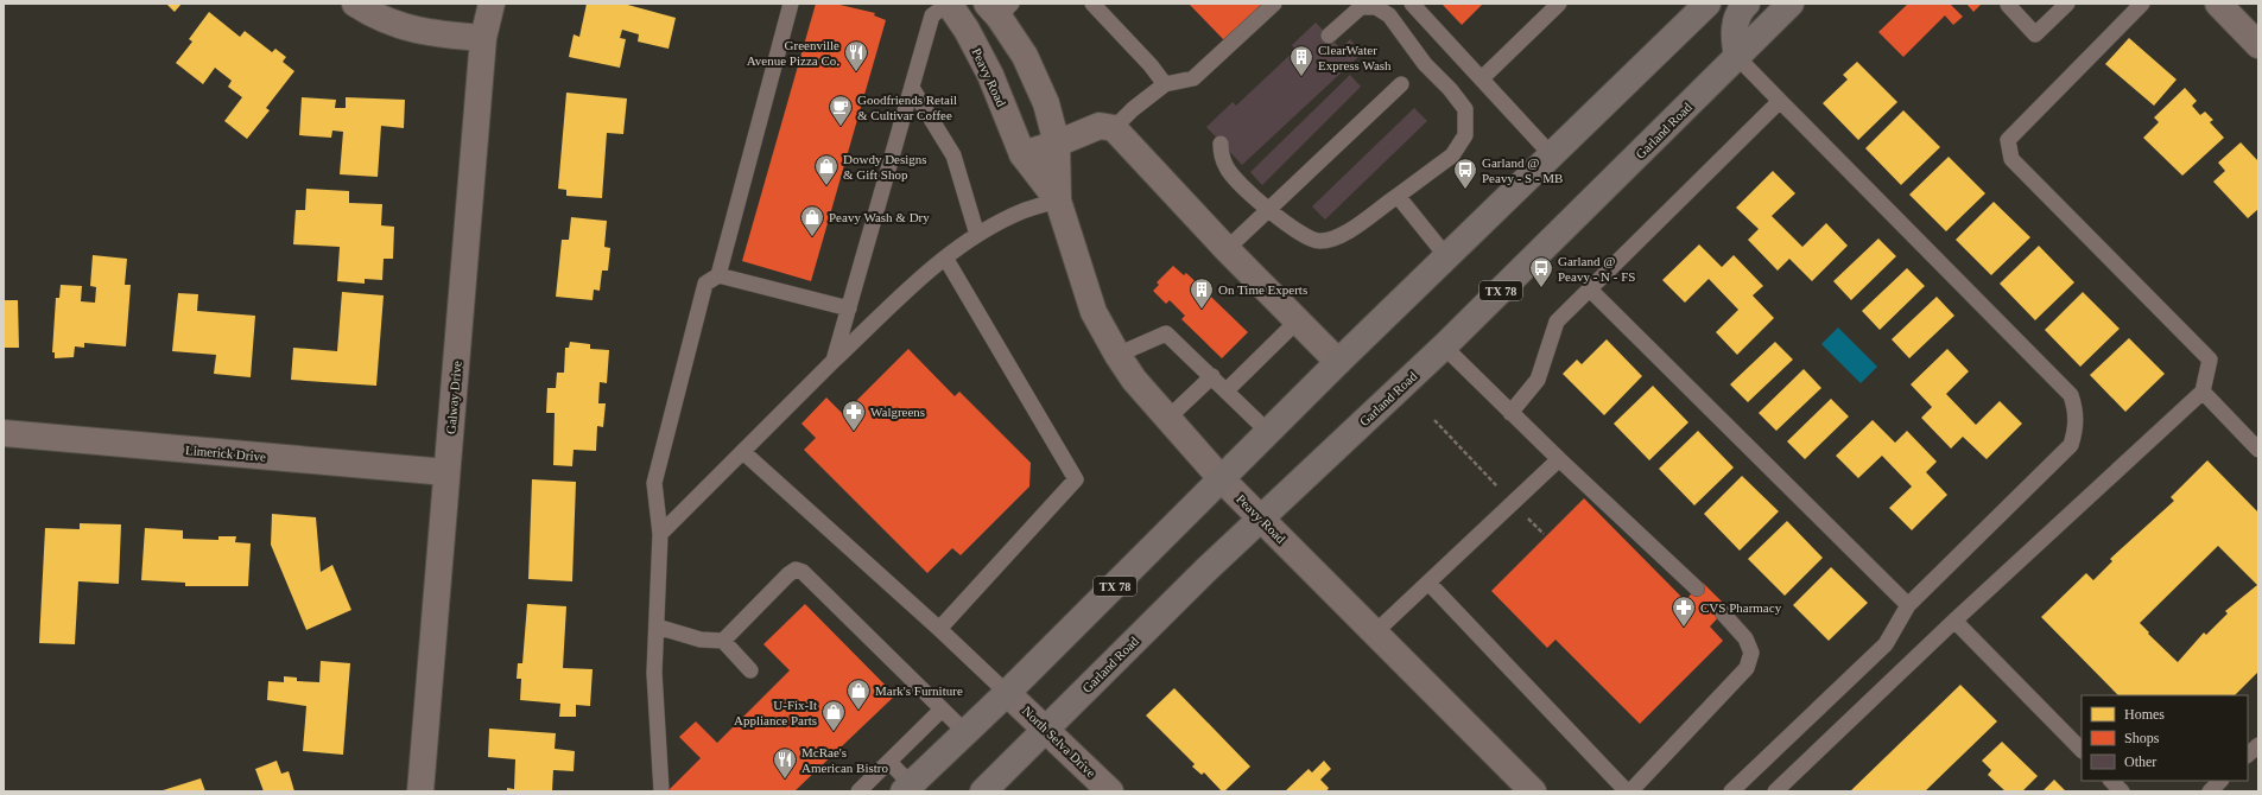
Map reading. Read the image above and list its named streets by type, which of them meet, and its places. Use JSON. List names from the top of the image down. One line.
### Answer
{"streets":{"main road":["Garland Road","TX 78"],"street":["Peavy Road","Galway Drive","Limerick Drive","North Selva Drive"]},"crossings":[["Peavy Road","Garland Road"],["Peavy Road","TX 78"],["Garland Road","North Selva Drive"],["TX 78","North Selva Drive"],["Galway Drive","Limerick Drive"]],"places":{"restaurant":["Greenville Avenue Pizza Co.","McRae's American Bistro"],"building":["ClearWater Express Wash","On Time Experts"],"cafe":["Goodfriends Retail & Cultivar Coffee"],"shop":["Dowdy Designs & Gift Shop","Peavy Wash & Dry","Mark's Furniture","U-Fix-It Appliance Parts"],"bus stop":["Garland @ Peavy - S - MB","Garland @ Peavy - N - FS"],"pharmacy":["Walgreens","CVS Pharmacy"]},"legend":["Homes","Shops","Other"]}
